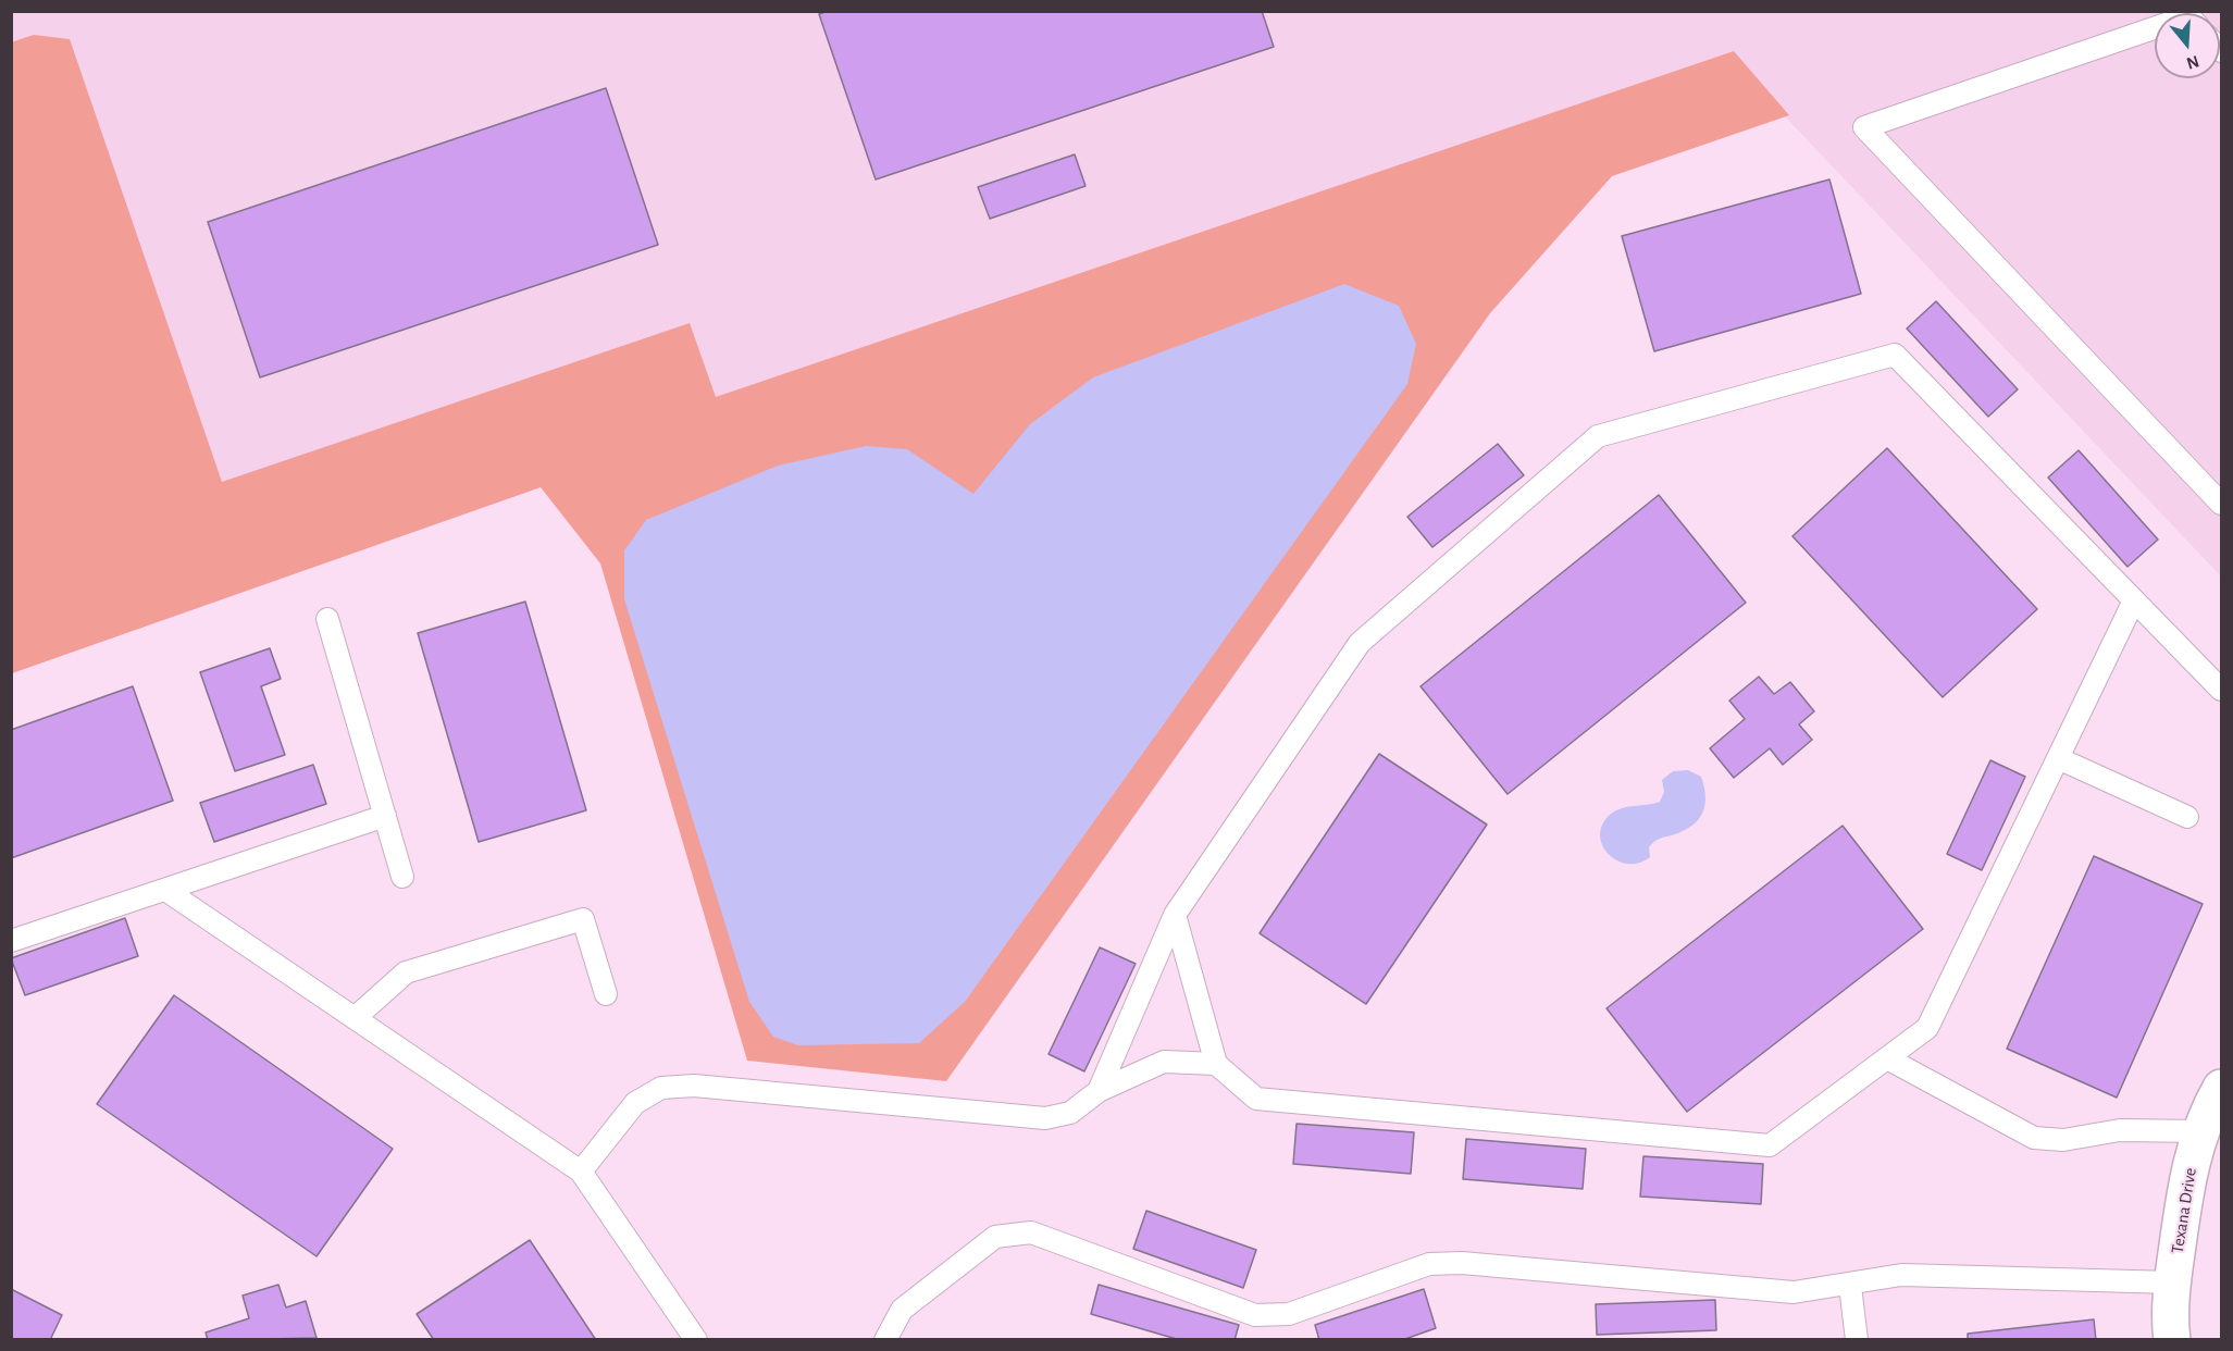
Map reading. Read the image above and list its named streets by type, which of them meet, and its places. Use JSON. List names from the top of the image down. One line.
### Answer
{"streets":{"street":["Texana Drive"]},"north":"bottom"}
